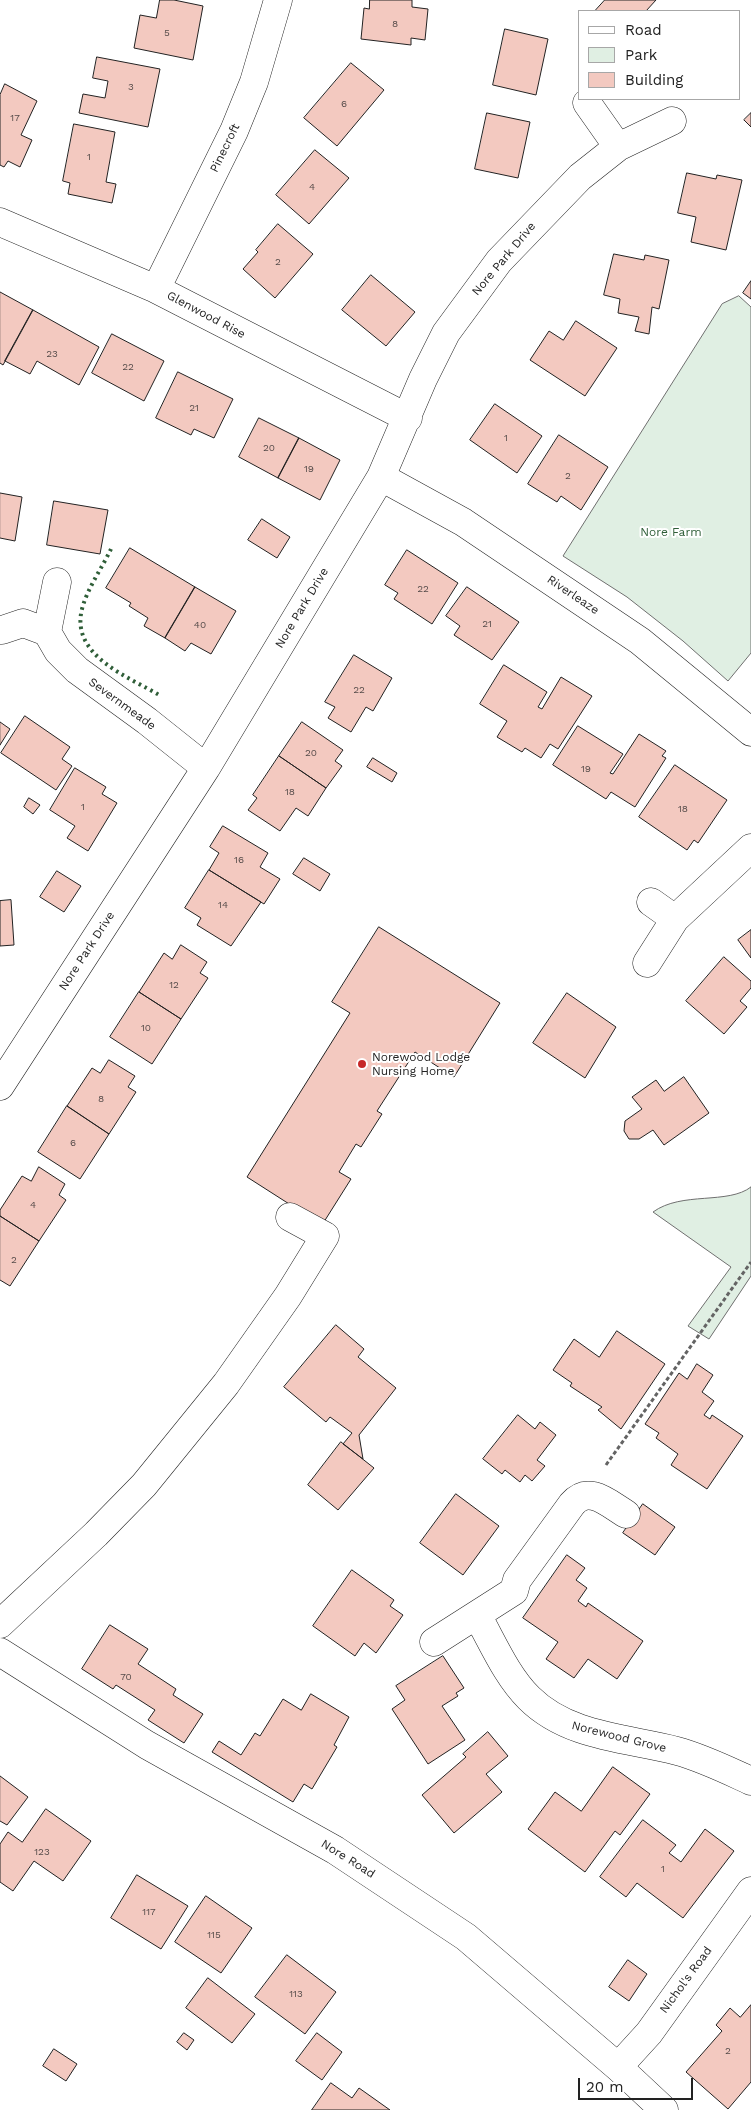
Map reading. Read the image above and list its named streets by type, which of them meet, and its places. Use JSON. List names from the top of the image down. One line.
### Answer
{"streets":{"street":["Pinecroft","Nore Park Drive","Glenwood Rise","Riverleaze","Severnmeade","Norewood Grove","Nore Road","Nichol's Road"]},"crossings":[["Pinecroft","Glenwood Rise"],["Nore Park Drive","Glenwood Rise"],["Nore Park Drive","Riverleaze"],["Nore Park Drive","Severnmeade"],["Nore Road","Nichol's Road"]],"parks":["Nore Farm"],"places":["Norewood Lodge Nursing Home"],"house_numbers":["8","5","3","6","17","1","4","2","23","22","21","1","20","19","2","22","21","40","22","20","19","18","1","18","16","14","12","10","8","6","4","2","70","123","1","117","115","113","2"],"legend":["Road","Park","Building"],"scale_bar":"20 m"}
